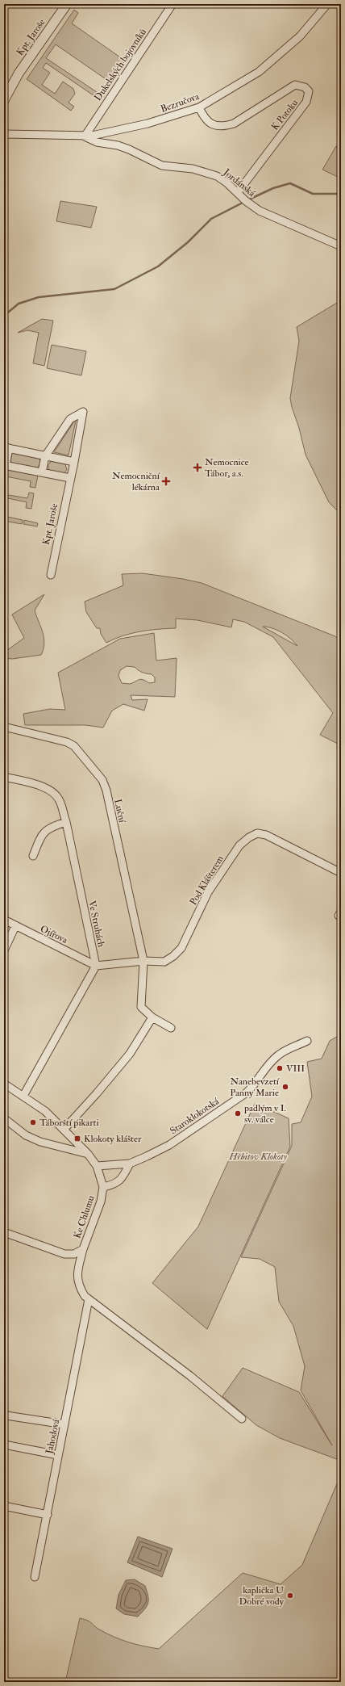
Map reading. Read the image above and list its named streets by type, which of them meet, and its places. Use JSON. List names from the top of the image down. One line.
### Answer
{"streets":{"street":["Kpt. Jaroše","Dukelských bojovníků","Bezručova","K Potoku","Jordánská","Luční","Pod Klášterem","Ve Struhách","Ojířova","Staroklokotská","Ke Chlumu","Jahodová"]},"crossings":[["Dukelských bojovníků","Bezručova"],["Dukelských bojovníků","Jordánská"],["Bezručova","K Potoku"],["Bezručova","Jordánská"],["K Potoku","Jordánská"],["Luční","Pod Klášterem"],["Pod Klášterem","Ve Struhách"],["Pod Klášterem","Ojířova"],["Ve Struhách","Ojířova"],["Staroklokotská","Ke Chlumu"]],"parks":["Hřbitov Klokoty"],"places":{"health":["Nemocnice Tábor, a.s.","Nemocniční lékárna"],"other":["VIII","Nanebevzetí Panny Marie","padlým v I. sv. válce","Táborští pikarti","kaplička U Dobré vody"],"transit":["Klokoty klášter"]}}
